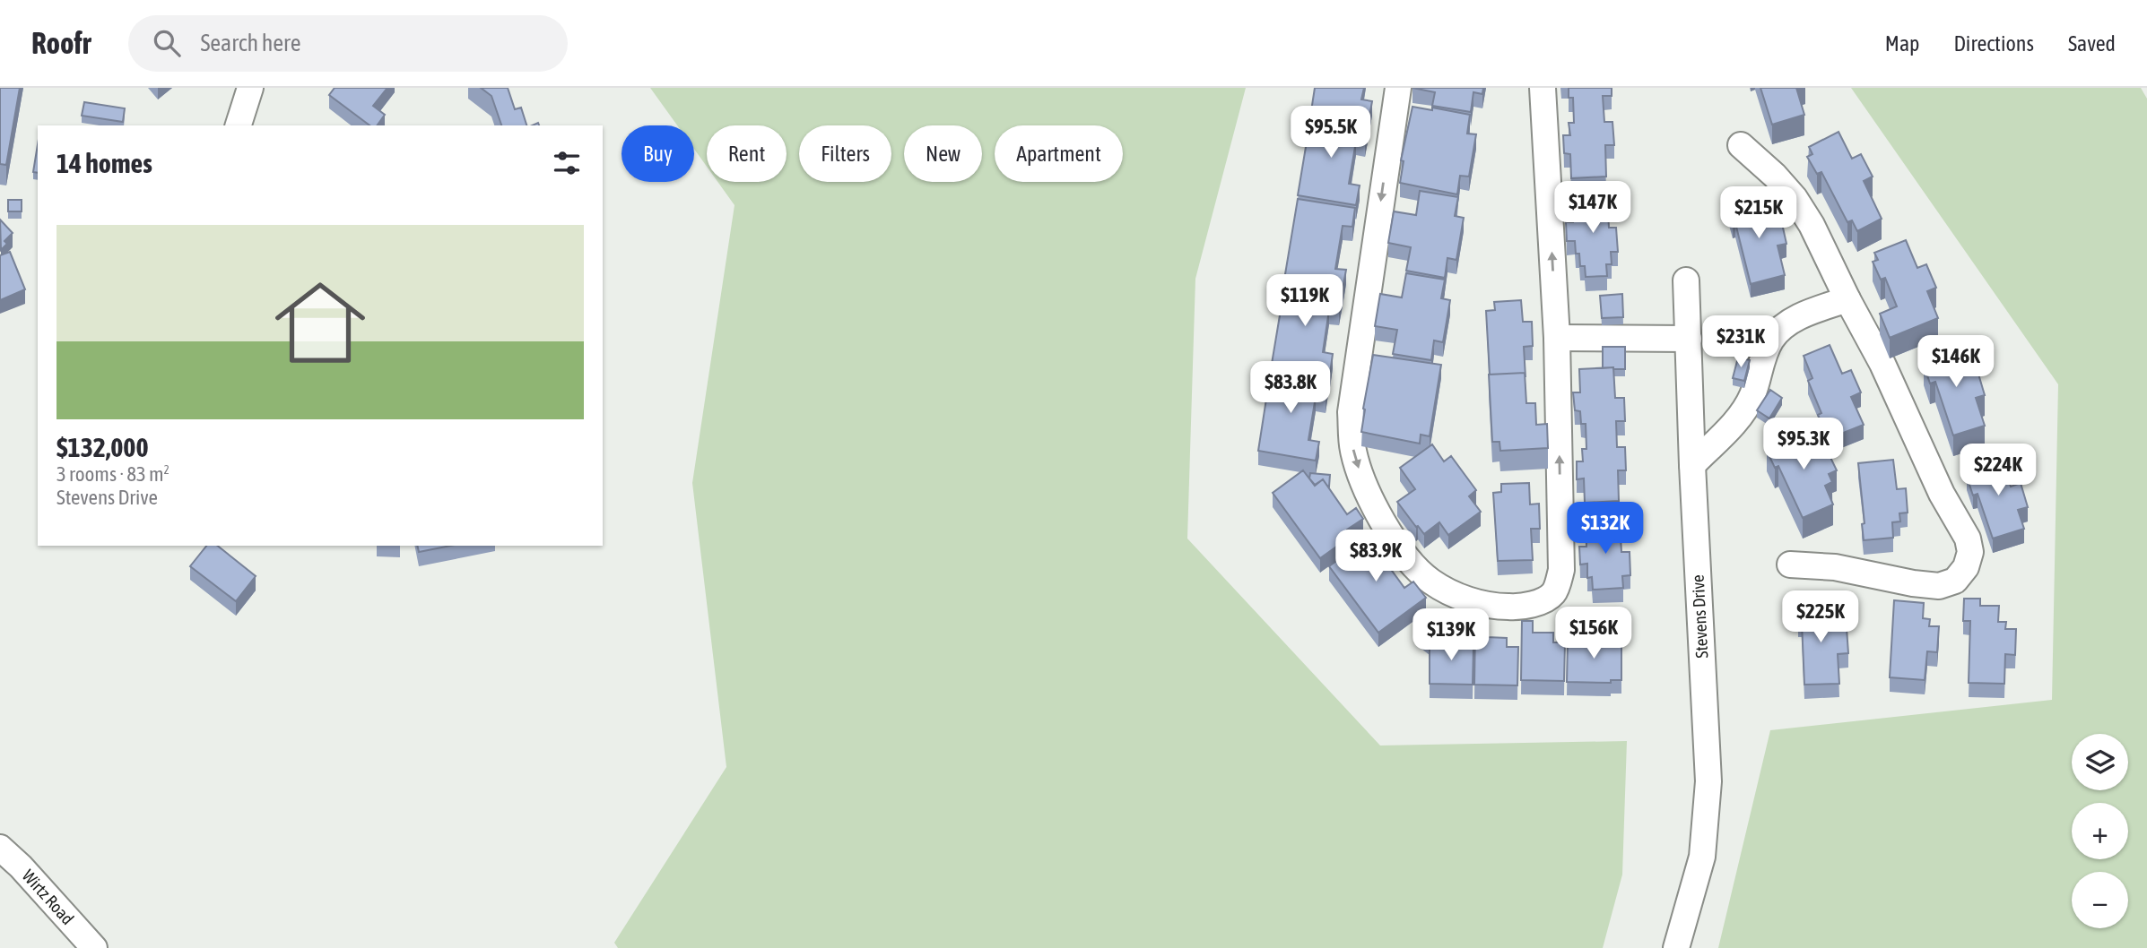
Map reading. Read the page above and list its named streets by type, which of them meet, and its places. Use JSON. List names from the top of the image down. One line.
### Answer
{"streets":{"street":["Stevens Drive","Wirtz Road"]},"page":{"header":"Roofr","search":"Search here","nav":["Map","Directions","Saved"],"price":["$95.5K","$147K","$215K","$119K","$231K","$146K","$83.8K","$95.3K","$224K","$132K","$83.9K","$225K","$156K","$139K"],"chip":["Buy","Rent","Filters","New","Apartment"],"heading":"14 homes","list":[{"name":"$132,000","note":"3 rooms · 83 m² · Stevens Drive"}],"map_buttons":["+","−"]}}
